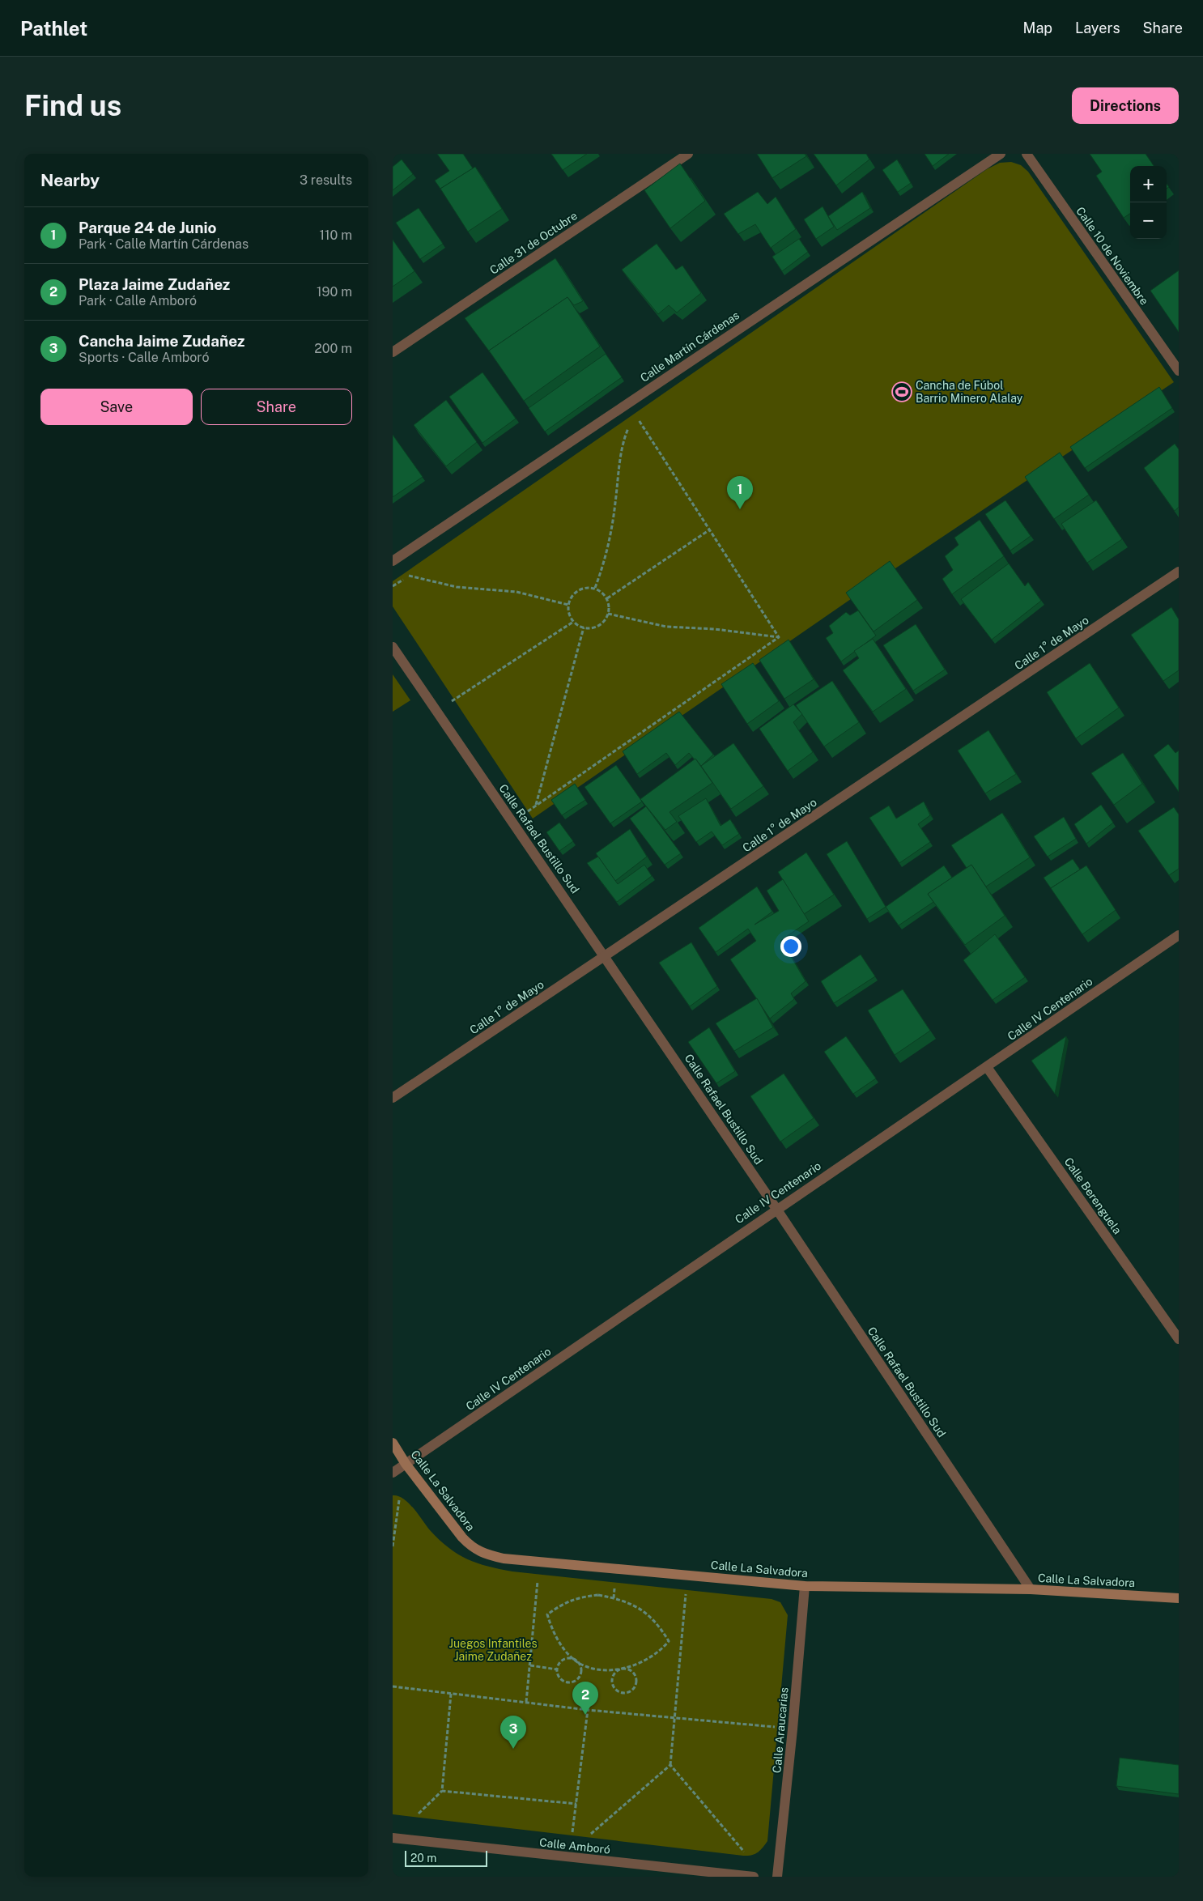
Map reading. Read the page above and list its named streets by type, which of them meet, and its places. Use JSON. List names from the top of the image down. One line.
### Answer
{"streets":{"street":["Calle 31 de Octubre","Calle 10 de Noviembre","Calle Martín Cárdenas","Calle 1° de Mayo","Calle Rafael Bustillo Sud","Calle IV Centenario","Calle Berenguela","Calle La Salvadora","Calle Araucarias","Calle Amboró"]},"crossings":[["Calle 1° de Mayo","Calle Rafael Bustillo Sud"],["Calle Rafael Bustillo Sud","Calle IV Centenario"],["Calle Rafael Bustillo Sud","Calle La Salvadora"],["Calle IV Centenario","Calle Berenguela"],["Calle IV Centenario","Calle La Salvadora"],["Calle La Salvadora","Calle Araucarias"]],"parks":["Juegos Infantiles Jaime Zudañez"],"places":{"sports":["Cancha de Fúbol Barrio Minero Alalay"]},"scale_bar":"20 m","page":{"header":"Pathlet","nav":["Map","Layers","Share"],"buttons":["Directions",["Save","Share"]],"title":"Find us","heading":["Nearby","3 results"],"map_buttons":["+","−"],"list":[{"mark":"1","name":"Parque 24 de Junio","note":"Park · Calle Martín Cárdenas","value":"110 m"},{"mark":"2","name":"Plaza Jaime Zudañez","note":"Park · Calle Amboró","value":"190 m"},{"mark":"3","name":"Cancha Jaime Zudañez","note":"Sports · Calle Amboró","value":"200 m"}],"pins":["1","2","3"],"scale":"20 m"}}
